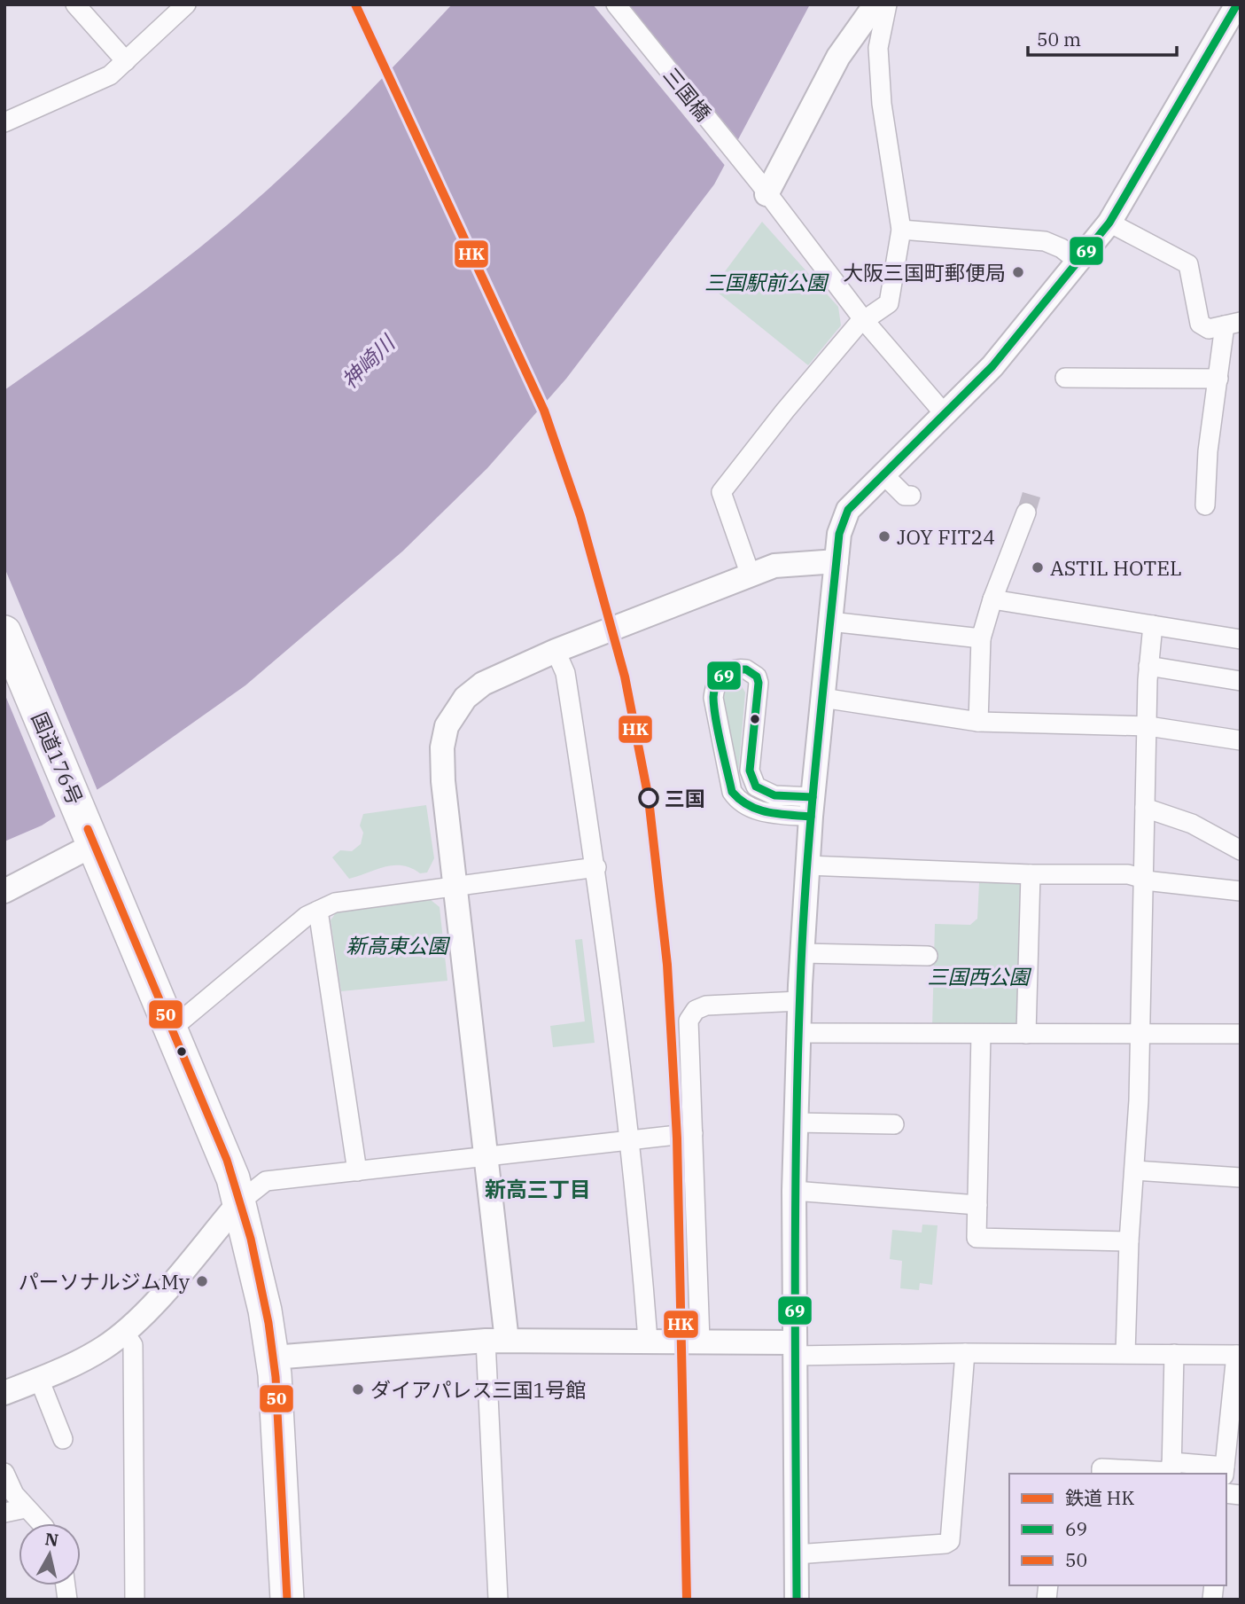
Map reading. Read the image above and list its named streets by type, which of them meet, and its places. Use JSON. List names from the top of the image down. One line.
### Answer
{"streets":{"highway":["国道176号"],"street":["三国橋"]},"districts":["新高三丁目"],"water":["神崎川"],"parks":["三国駅前公園","新高東公園","三国西公園"],"places":["大阪三国町郵便局","JOY FIT24","ASTIL HOTEL","三国","パーソナルジムMy","ダイアパレス三国1号館"],"lines":["rail line HK","transit line 69","transit line 50"],"legend":["鉄道 HK","69","50"],"scale_bar":"50 m","north":"top"}
